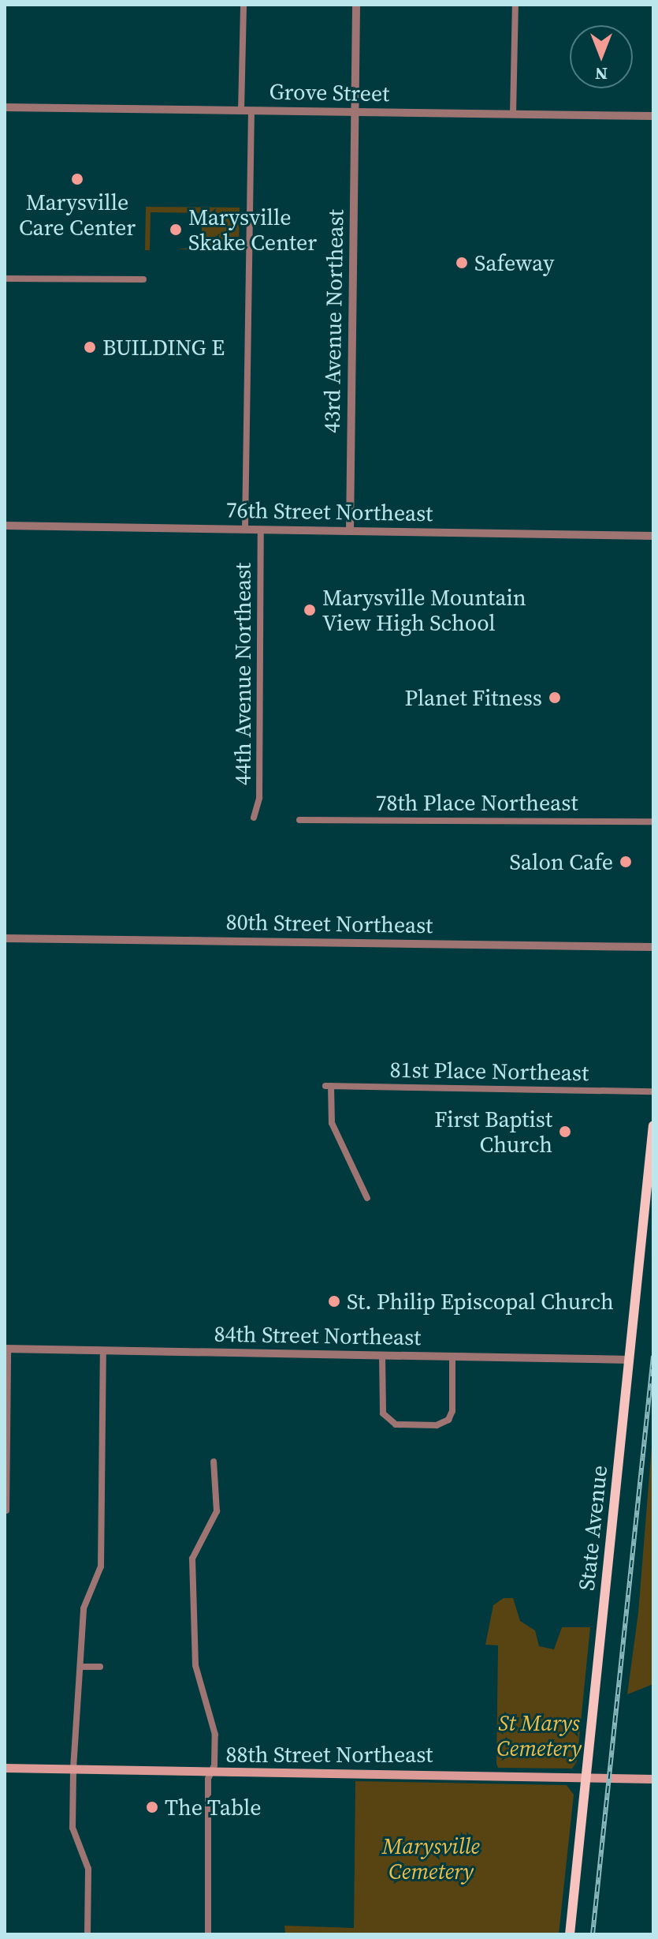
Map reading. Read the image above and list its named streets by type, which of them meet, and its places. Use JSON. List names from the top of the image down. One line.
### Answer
{"streets":{"main road":["State Avenue","88th Street Northeast"],"street":["Grove Street","43rd Avenue Northeast","76th Street Northeast","44th Avenue Northeast","78th Place Northeast","80th Street Northeast","81st Place Northeast","84th Street Northeast"]},"crossings":[["Grove Street","43rd Avenue Northeast"],["43rd Avenue Northeast","76th Street Northeast"],["76th Street Northeast","44th Avenue Northeast"],["84th Street Northeast","State Avenue"],["State Avenue","88th Street Northeast"]],"parks":["St Marys Cemetery","Marysville Cemetery"],"places":["Marysville Care Center","Marysville Skake Center","Safeway","BUILDING E","Marysville Mountain View High School","Planet Fitness","Salon Cafe","First Baptist Church","St. Philip Episcopal Church","The Table"],"north":"bottom"}
